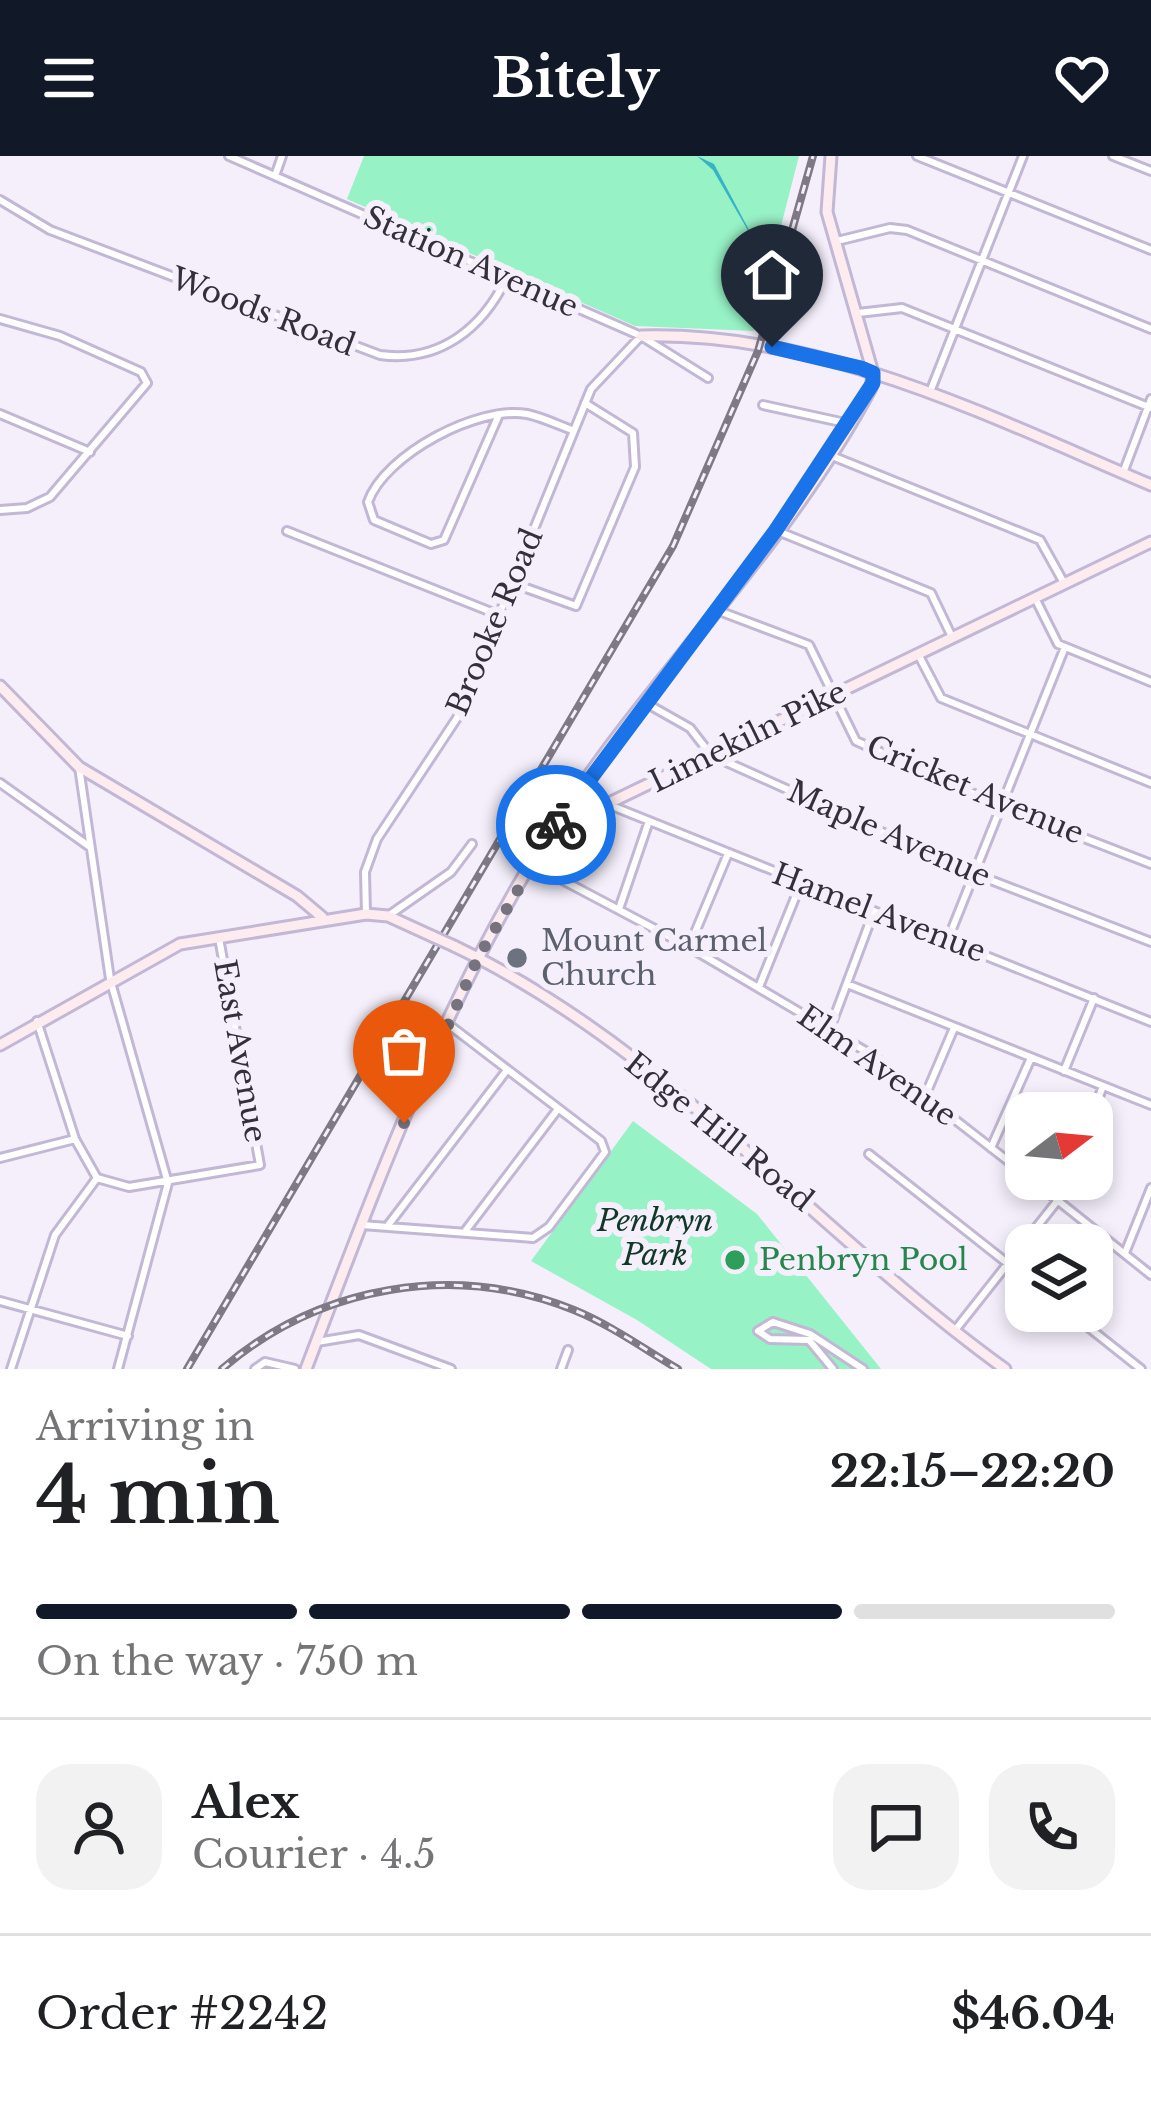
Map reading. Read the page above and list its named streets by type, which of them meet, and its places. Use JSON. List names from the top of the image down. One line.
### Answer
{"streets":{"main road":["Limekiln Pike","Edge Hill Road"],"street":["Station Avenue","Woods Road","Brooke Road","Cricket Avenue","Maple Avenue","Hamel Avenue","East Avenue","Elm Avenue"]},"crossings":[["Station Avenue","Woods Road"],["Station Avenue","Brooke Road"],["Limekiln Pike","Cricket Avenue"],["Limekiln Pike","Maple Avenue"],["Limekiln Pike","Hamel Avenue"],["Limekiln Pike","Elm Avenue"],["Limekiln Pike","Edge Hill Road"]],"parks":["Penbryn Park"],"places":["Mount Carmel Church","Penbryn Pool"],"north":"right","page":{"header":"Bitely","heading":["4 min","Arriving in","22:15–22:20"],"panel":["Alex","Courier · 4.5","Order #2242","$46.04"],"bar":"On the way · 750 m"}}
